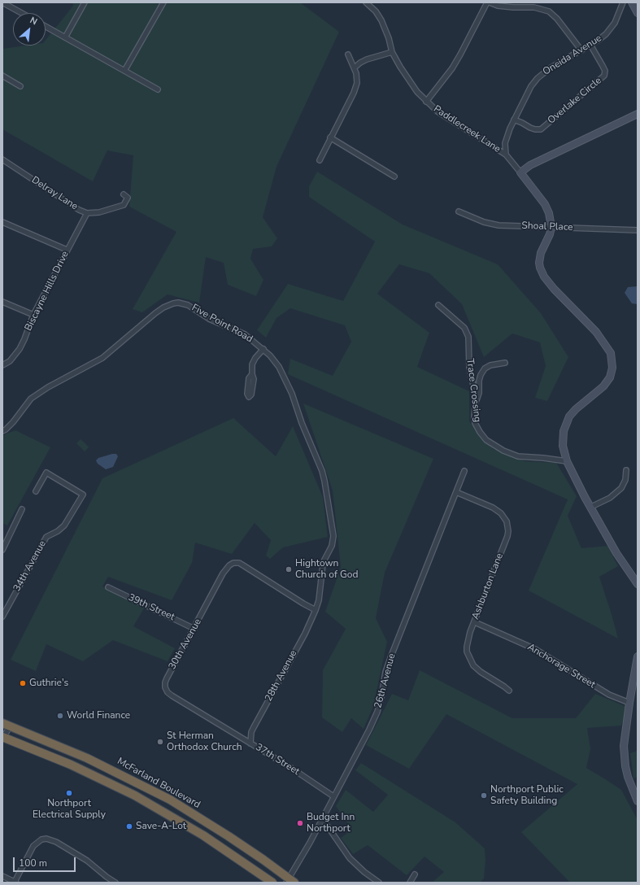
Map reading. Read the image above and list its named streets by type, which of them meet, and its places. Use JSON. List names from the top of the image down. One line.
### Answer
{"streets":{"highway":["McFarland Boulevard"],"street":["Oneida Avenue","Overlake Circle","Paddlecreek Lane","Delray Lane","Shoal Place","Biscayne Hills Drive","Five Point Road","Trace Crossing","34th Avenue","Ashburton Lane","39th Street","30th Avenue","Anchorage Street","28th Avenue","26th Avenue","37th Street"]},"crossings":[["Oneida Avenue","Overlake Circle"],["Oneida Avenue","Paddlecreek Lane"],["Delray Lane","Biscayne Hills Drive"],["Five Point Road","30th Avenue"],["Five Point Road","28th Avenue"],["Ashburton Lane","Anchorage Street"],["Ashburton Lane","26th Avenue"],["39th Street","30th Avenue"],["30th Avenue","28th Avenue"],["30th Avenue","37th Street"],["28th Avenue","37th Street"],["26th Avenue","37th Street"],["26th Avenue","McFarland Boulevard"]],"places":["Hightown Church of God","Guthrie's","World Finance","St Herman Orthodox Church","Northport Electrical Supply","Northport Public Safety Building","Budget Inn Northport","Save-A-Lot"],"scale_bar":"100 m","north":"top right"}
